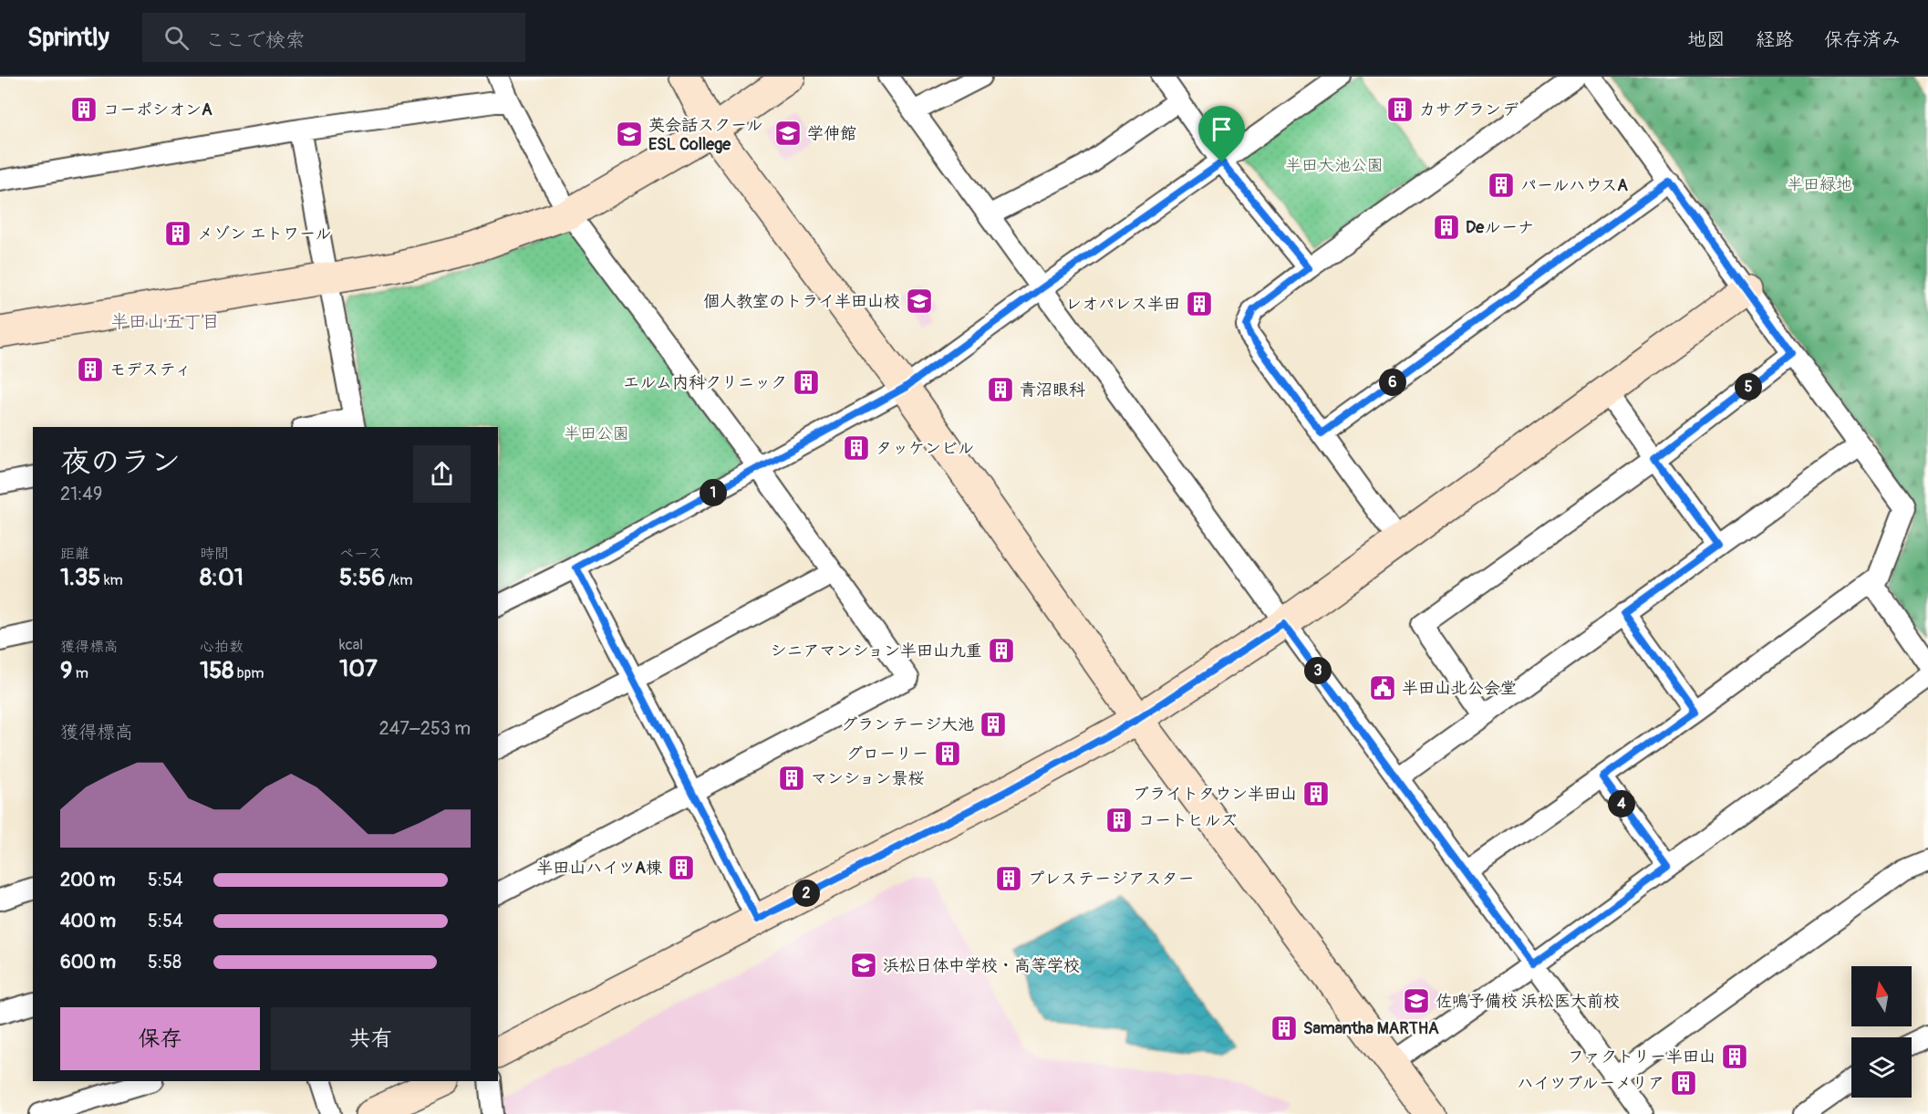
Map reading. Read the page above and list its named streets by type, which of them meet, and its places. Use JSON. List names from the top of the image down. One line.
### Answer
{"districts":["半田山五丁目"],"parks":["半田大池公園","半田緑地","半田公園"],"places":{"building":["コーポシオンA","カサグランデ","パールハウスA","Deルーナ","メゾン エトワール","レオパレス半田","モデスティ","エルム内科クリニック","青沼眼科","タッケンビル","シニアマンション半田山九重","グランテージ大池","グローリー","マンション景桜","ブライトタウン半田山","コートヒルズ","半田山ハイツA棟","プレステージアスター","Samantha MARTHA","ファクトリー半田山","ハイツブルーメリア"],"school or university":["学伸館","英会話スクール ESL College","個人教室のトライ半田山校","浜松日体中学校・高等学校","佐鳴予備校 浜松医大前校"],"public building":["半田山北公会堂"]},"north":"top","page":{"header":"Sprintly","search":"ここで検索","nav":["地図","経路","保存済み"],"pins":["6","5","1","3","4","2"],"heading":["夜のラン","21:49"],"stats":[["距離","1.35 km"],["時間","8:01"],["ペース","5:56 /km"],["獲得標高","9 m"],["心拍数","158 bpm"],["kcal","107"]],"chart":["獲得標高","247–253 m"],"list":[{"name":"200 m","note":"5:54"},{"name":"400 m","note":"5:54"},{"name":"600 m","note":"5:58"}],"buttons":["保存","共有"]}}
